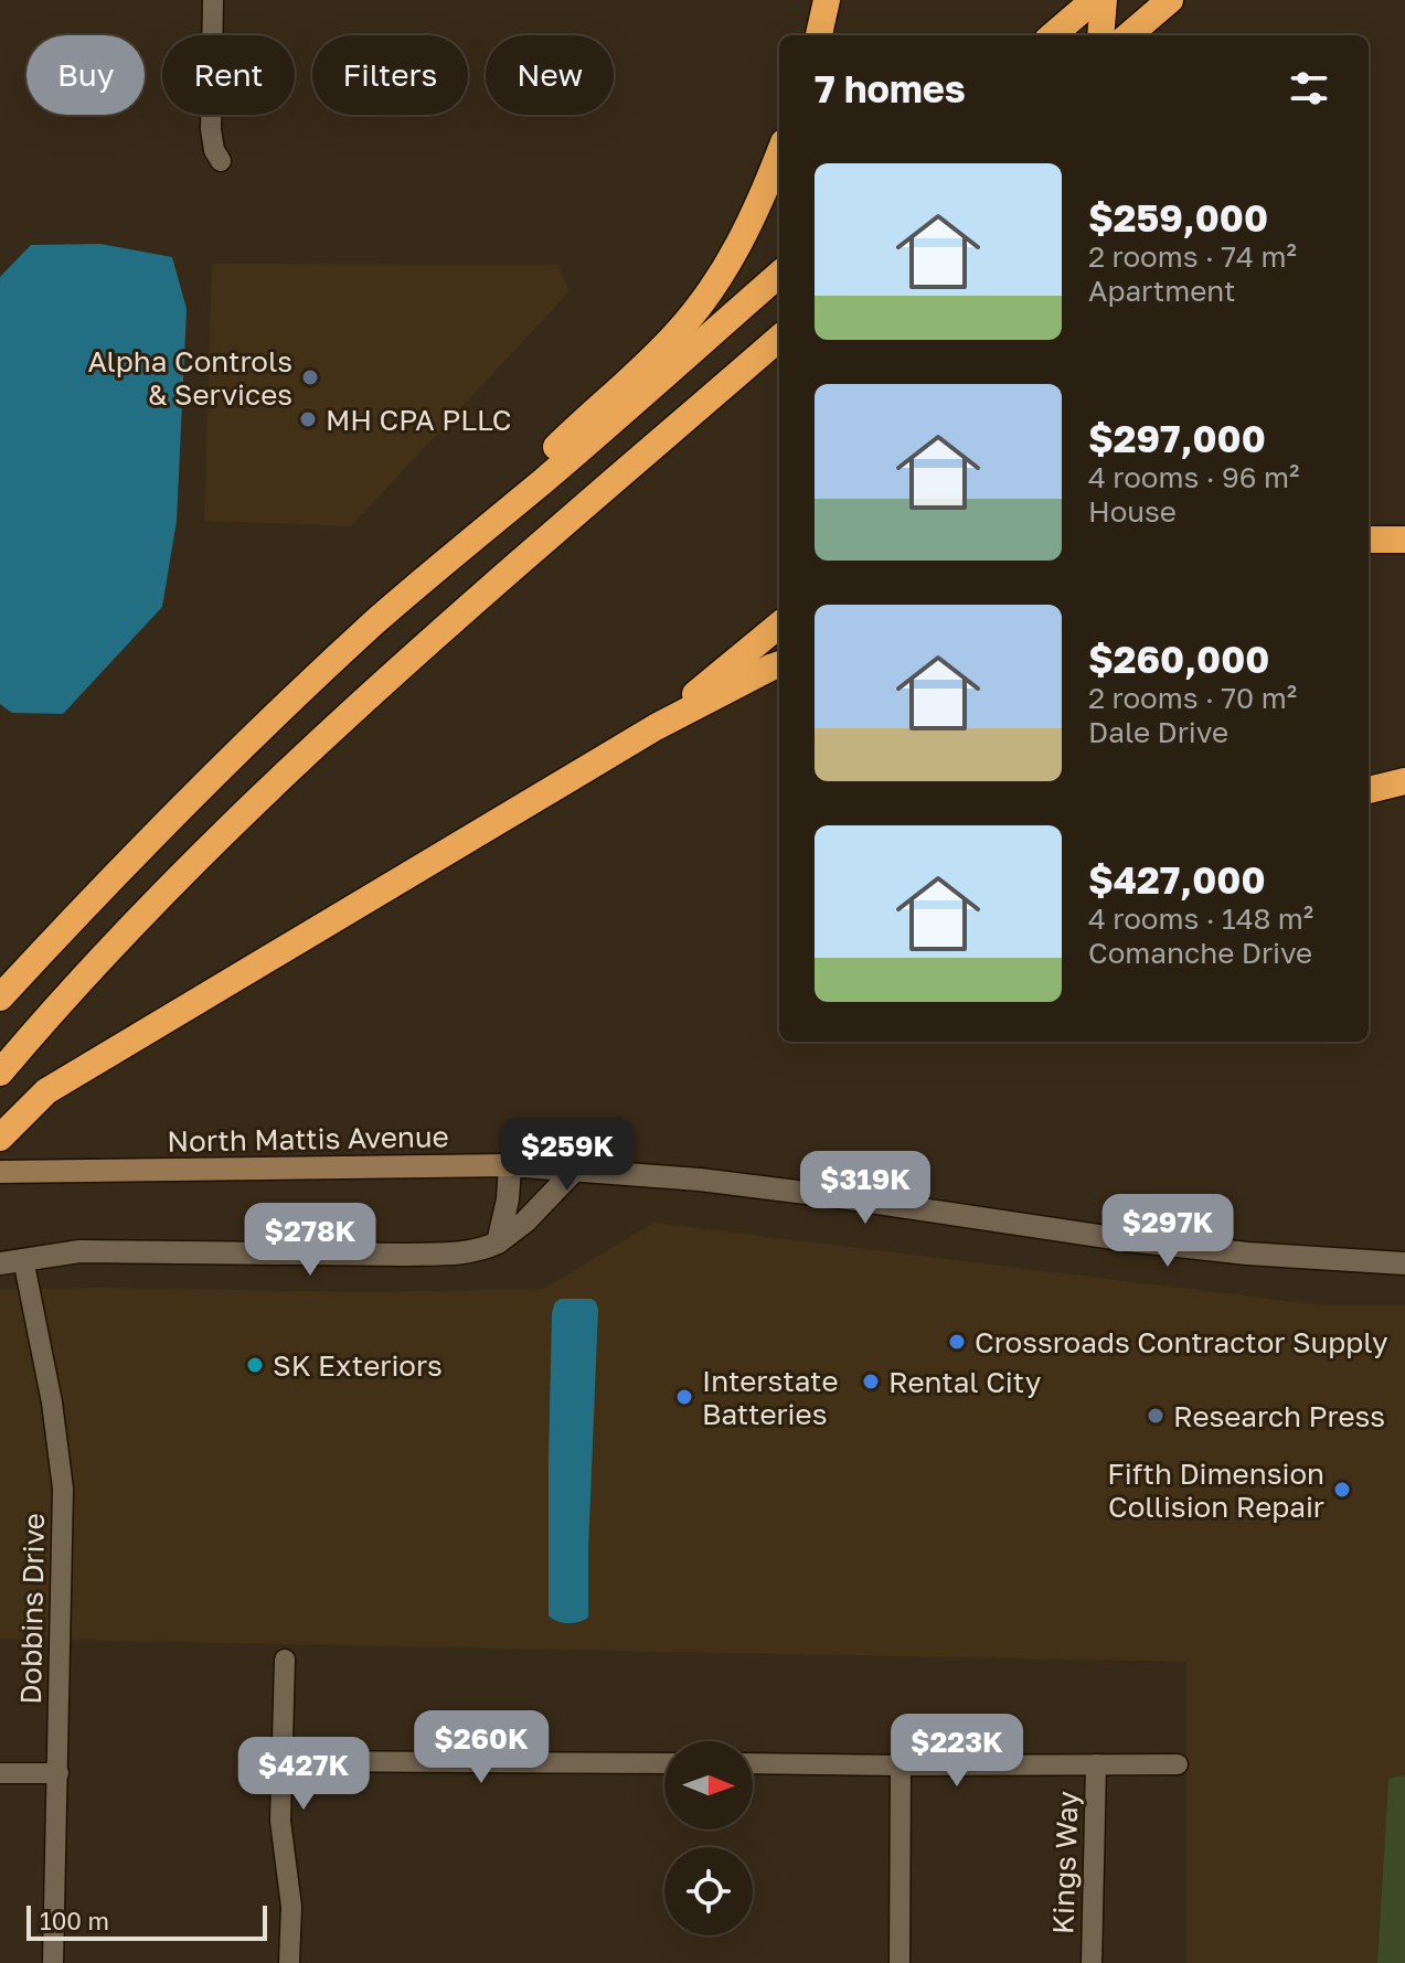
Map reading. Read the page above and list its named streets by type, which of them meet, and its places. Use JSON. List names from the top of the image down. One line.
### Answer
{"streets":{"main road":["North Mattis Avenue"],"street":["Dobbins Drive","Kings Way"]},"places":["Alpha Controls & Services","MH CPA PLLC","Crossroads Contractor Supply","SK Exteriors","Rental City","Interstate Batteries","Research Press","Fifth Dimension Collision Repair"],"scale_bar":"100 m","north":"right","page":{"chip":["Buy","Rent","Filters","New"],"heading":"7 homes","list":[{"name":"$259,000","note":"2 rooms · 74 m² · Apartment"},{"name":"$297,000","note":"4 rooms · 96 m² · House"},{"name":"$260,000","note":"2 rooms · 70 m² · Dale Drive"},{"name":"$427,000","note":"4 rooms · 148 m² · Comanche Drive"}],"price":["$259K","$319K","$297K","$278K","$260K","$223K","$427K"],"scale":"100 m"}}
